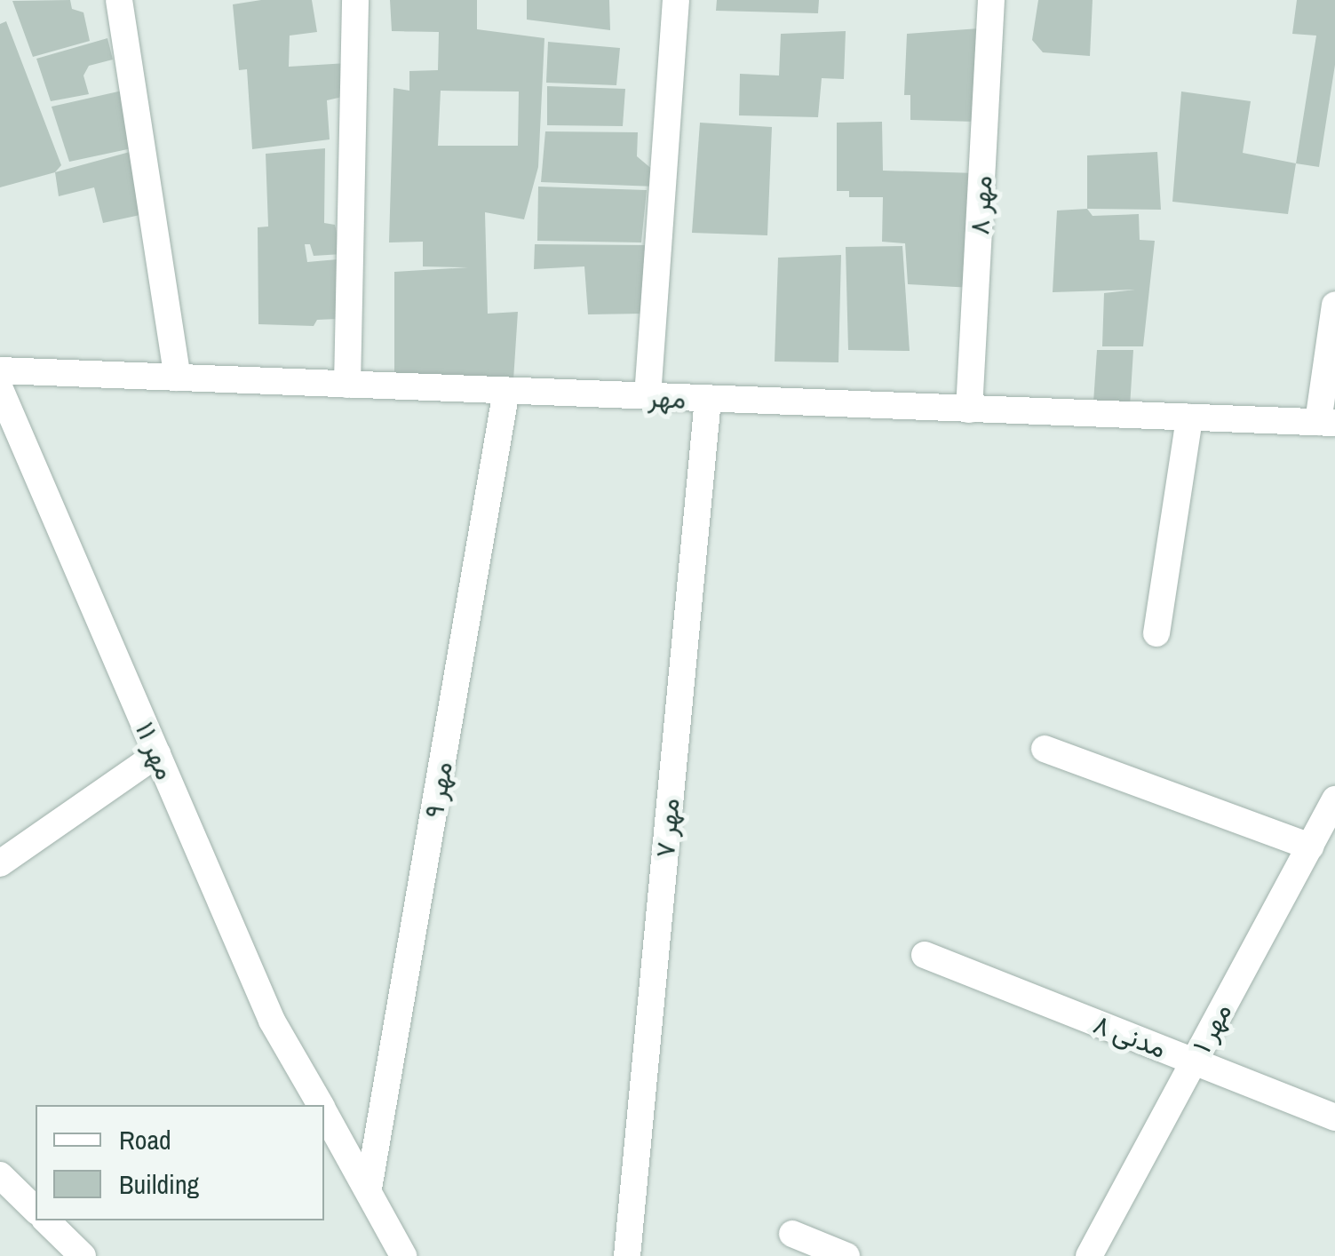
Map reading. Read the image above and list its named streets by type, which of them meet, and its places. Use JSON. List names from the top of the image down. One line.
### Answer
{"streets":{"street":["مهر ۸","مهر","مهر ۱۱","مهر ۹","مهر ۷","مهر ۱","مدنی ۸"]},"crossings":[["مهر ۸","مهر"],["مهر","مهر ۹"],["مهر","مهر ۷"],["مهر ۱۱","مهر ۹"],["مهر ۱","مدنی ۸"]],"legend":["Road","Building"]}
